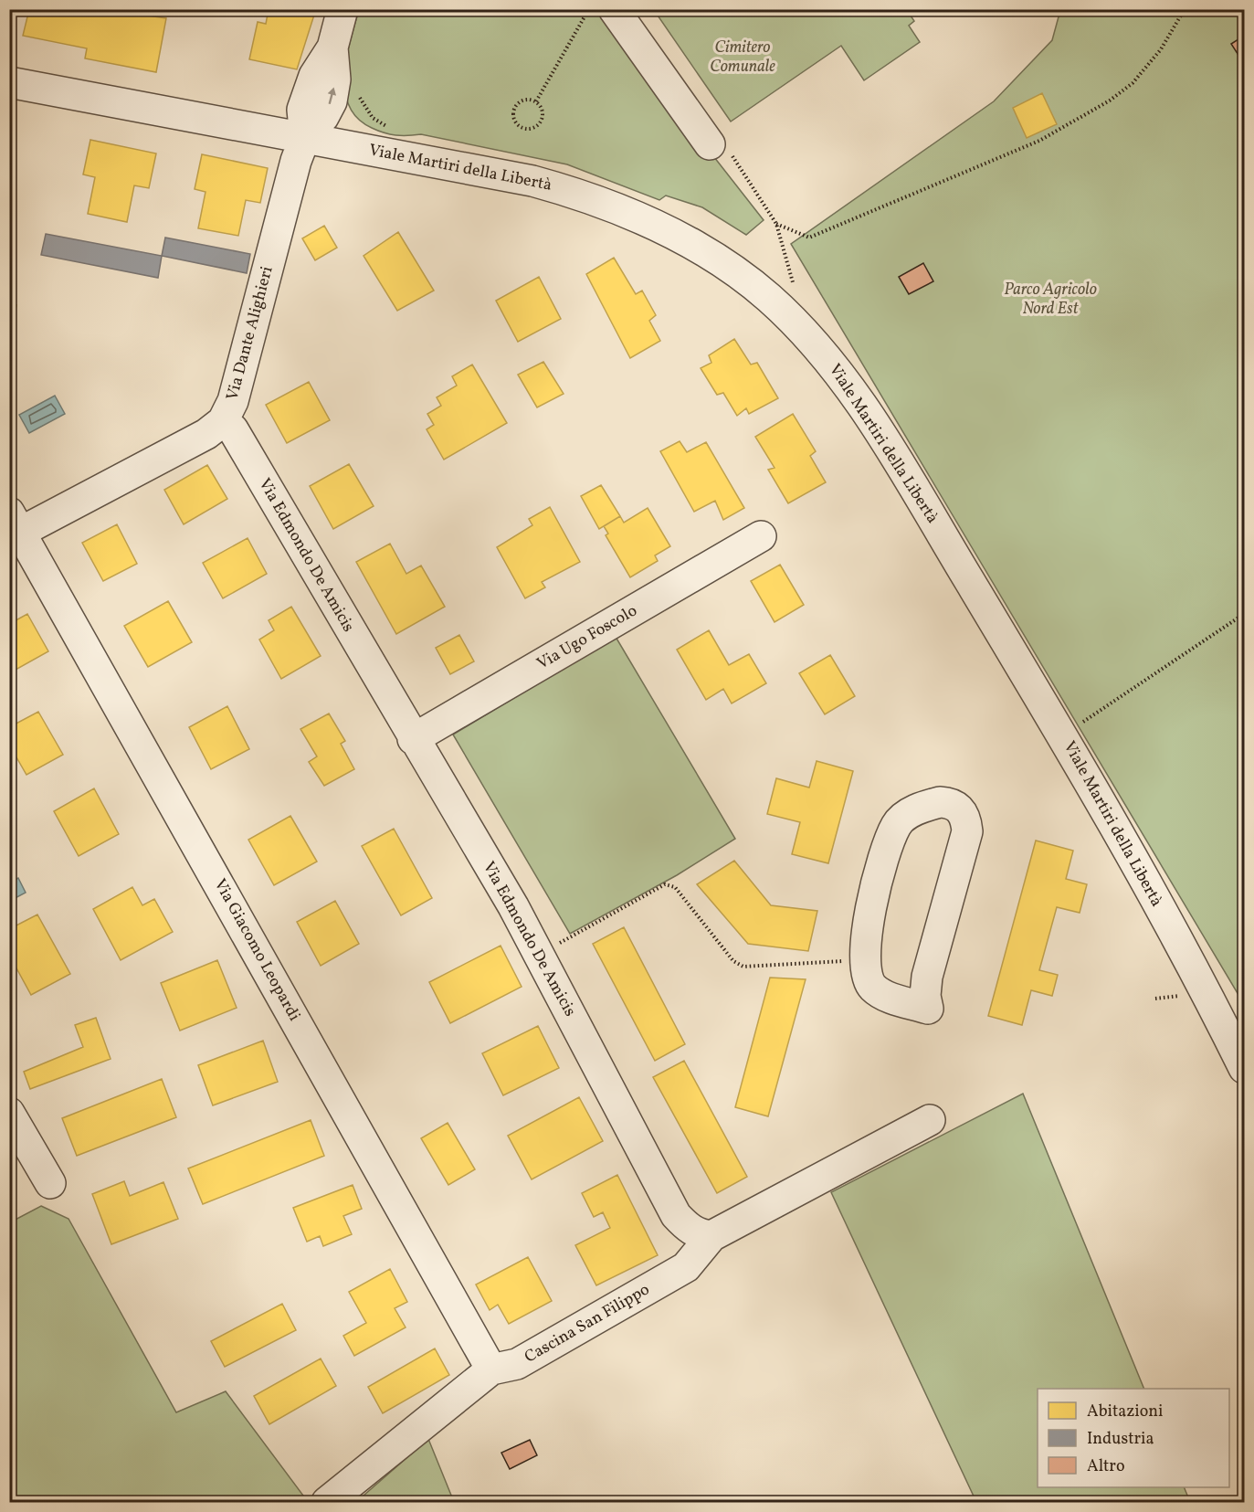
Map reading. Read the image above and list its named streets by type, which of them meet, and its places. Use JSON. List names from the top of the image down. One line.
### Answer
{"streets":{"street":["Viale Martiri della Libertà","Via Dante Alighieri","Via Edmondo De Amicis","Via Ugo Foscolo","Via Giacomo Leopardi","Cascina San Filippo"]},"crossings":[["Viale Martiri della Libertà","Via Dante Alighieri"],["Via Dante Alighieri","Via Edmondo De Amicis"],["Via Dante Alighieri","Via Giacomo Leopardi"],["Via Edmondo De Amicis","Via Ugo Foscolo"],["Via Edmondo De Amicis","Cascina San Filippo"],["Via Giacomo Leopardi","Cascina San Filippo"]],"parks":["Cimitero Comunale","Parco Agricolo Nord Est"],"legend":["Abitazioni","Industria","Altro"]}
